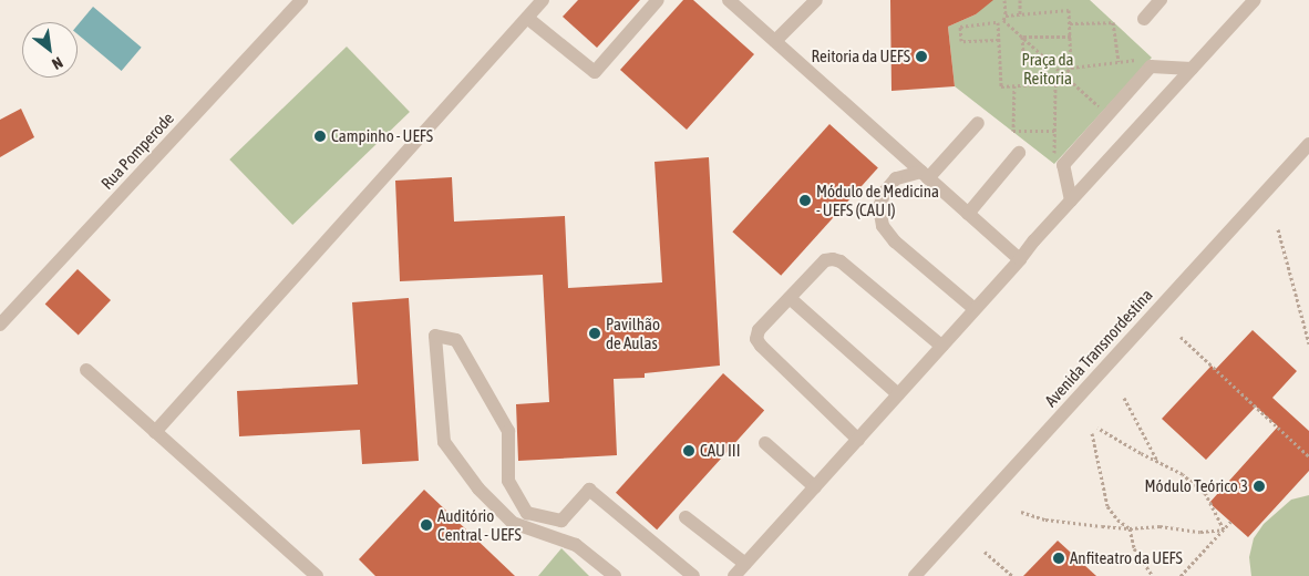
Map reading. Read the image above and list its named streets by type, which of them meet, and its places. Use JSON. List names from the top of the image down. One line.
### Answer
{"streets":{"street":["Rua Pomperode","Avenida Transnordestina"]},"parks":["Praça da Reitoria"],"places":["Reitoria da UEFS","Campinho - UEFS","Módulo de Medicina - UEFS (CAU I)","Pavilhão de Aulas","CAU III","Módulo Teórico 3","Auditório Central - UEFS","Anfiteatro da UEFS"],"north":"bottom right"}
